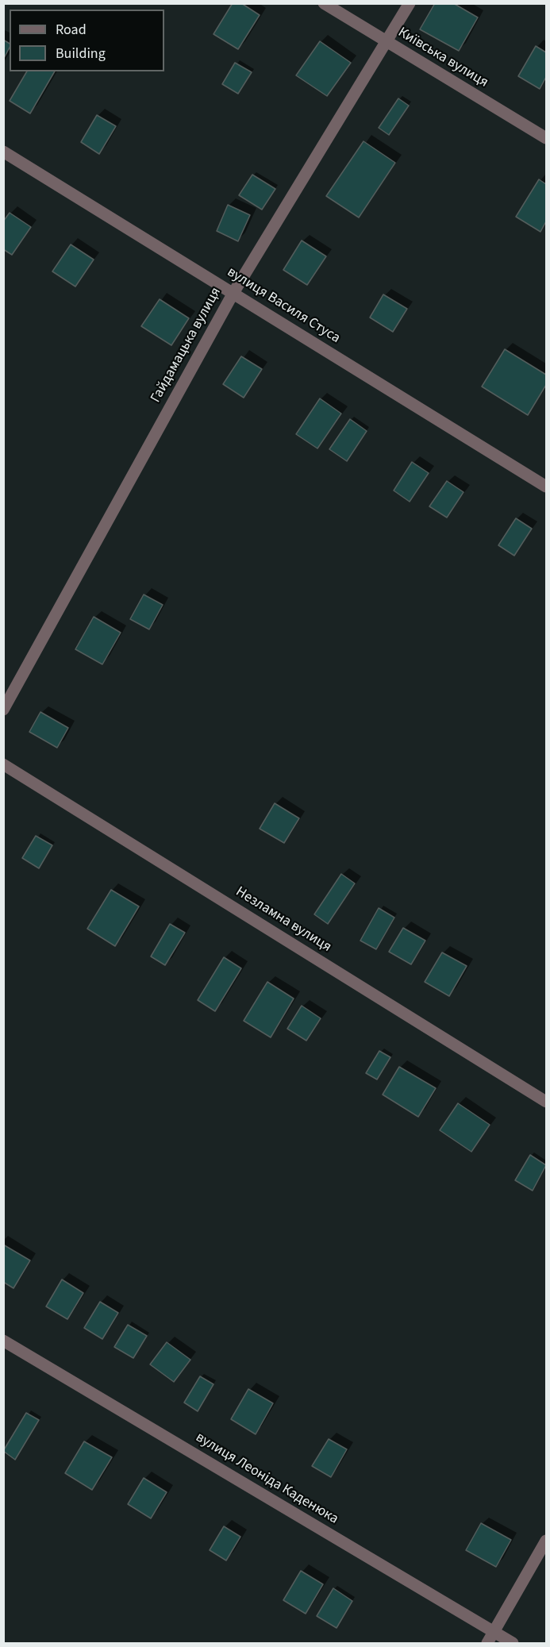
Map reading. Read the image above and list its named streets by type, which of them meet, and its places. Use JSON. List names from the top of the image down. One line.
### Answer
{"streets":{"street":["Київська вулиця","вулиця Василя Стуса","Гайдамацька вулиця","Незламна вулиця","вулиця Леоніда Каденюка"]},"crossings":[["Київська вулиця","Гайдамацька вулиця"],["вулиця Василя Стуса","Гайдамацька вулиця"]],"legend":["Road","Building"]}
